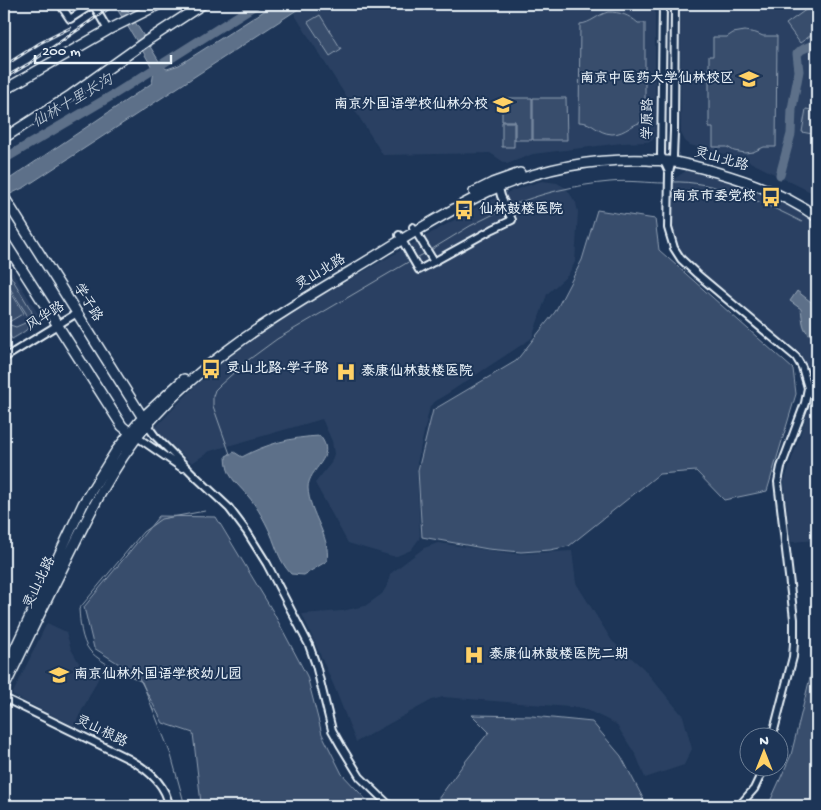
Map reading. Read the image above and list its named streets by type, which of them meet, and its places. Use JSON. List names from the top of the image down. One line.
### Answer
{"streets":{"main road":["灵山北路","学子路"],"street":["学原路","风华路","灵山根路"]},"crossings":[["学原路","灵山北路"],["灵山北路","学子路"],["学子路","风华路"]],"water":["仙林十里长沟"],"places":{"school or university":["南京中医药大学仙林校区","南京外国语学校仙林分校","南京仙林外国语学校幼儿园"],"bus stop":["南京市委党校","仙林鼓楼医院","灵山北路·学子路"],"hospital":["泰康仙林鼓楼医院","泰康仙林鼓楼医院二期"]},"scale_bar":"200 m","north":"top"}
